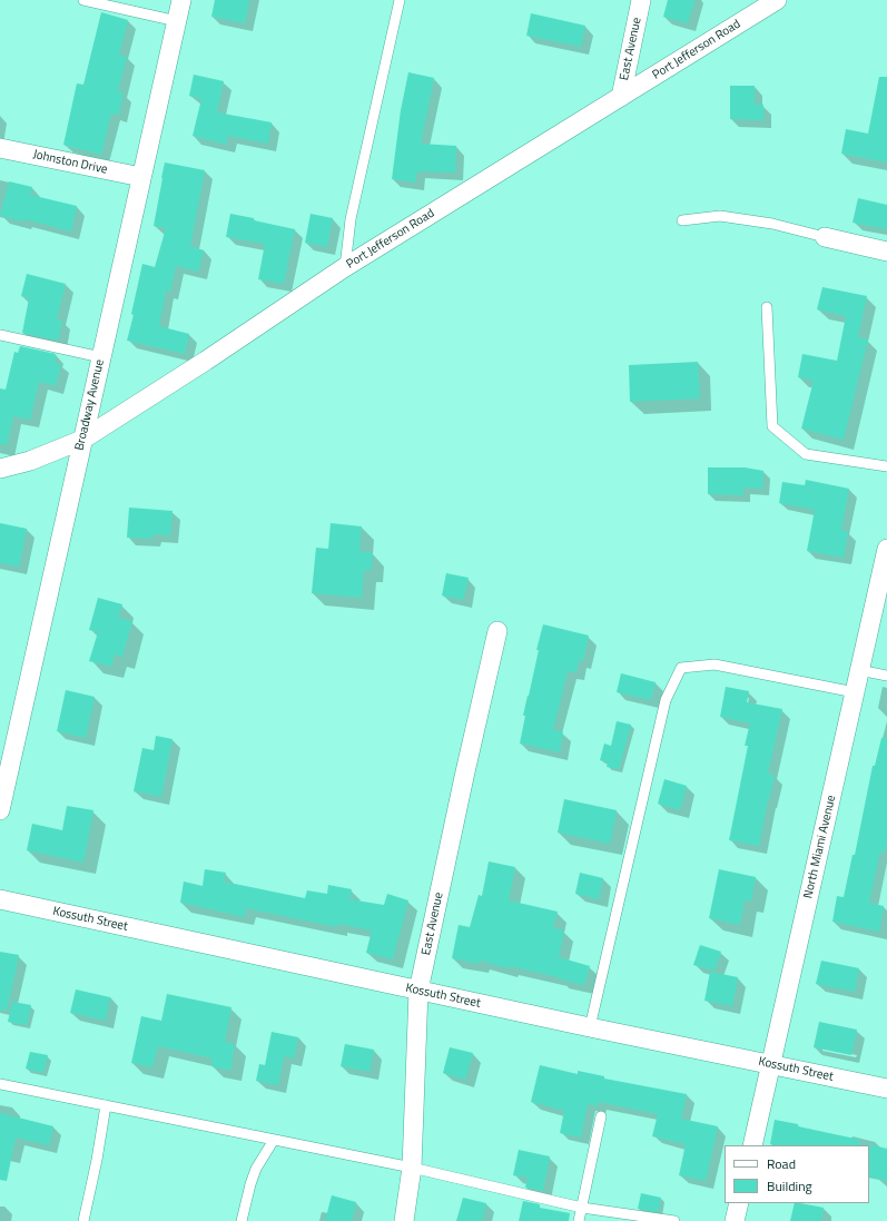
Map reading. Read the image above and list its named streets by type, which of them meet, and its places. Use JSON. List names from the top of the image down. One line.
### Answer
{"streets":{"street":["East Avenue","Port Jefferson Road","Johnston Drive","Broadway Avenue","North Miami Avenue","Kossuth Street"]},"crossings":[["East Avenue","Port Jefferson Road"],["East Avenue","Kossuth Street"],["Port Jefferson Road","Broadway Avenue"],["Johnston Drive","Broadway Avenue"],["North Miami Avenue","Kossuth Street"]],"legend":["Road","Building"]}
